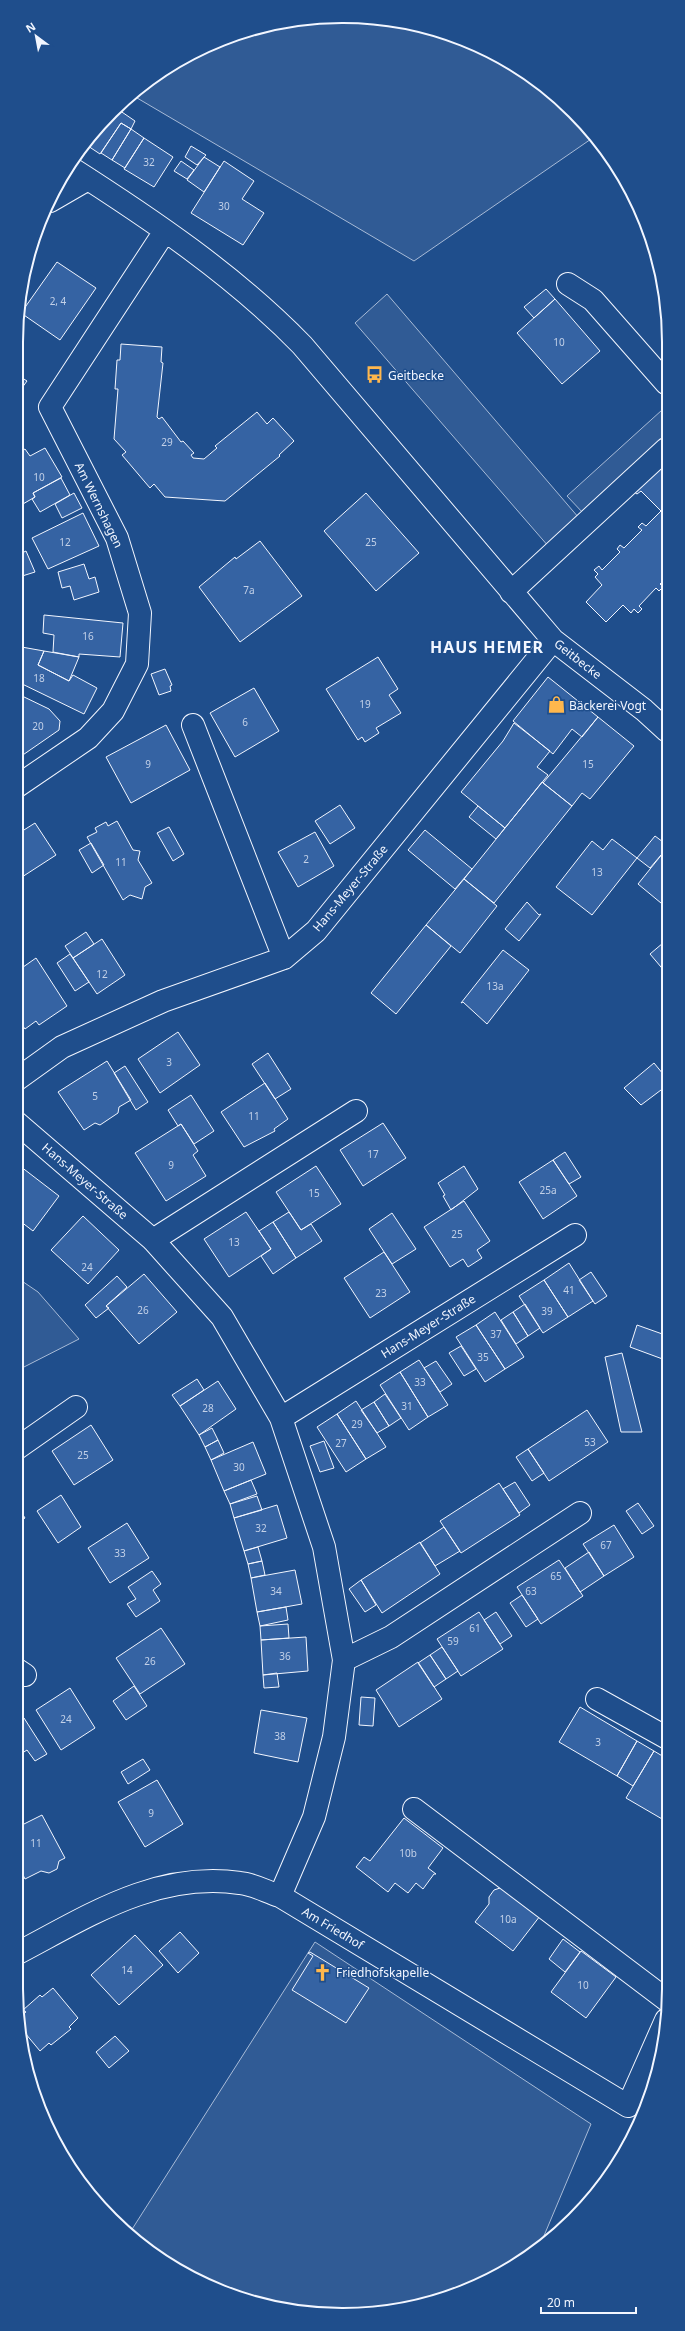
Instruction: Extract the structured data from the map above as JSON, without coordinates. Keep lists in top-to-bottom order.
{
  "streets": {
    "street": [
      "Am Wernshagen",
      "Geitbecke",
      "Hans-Meyer-Straße",
      "Am Friedhof"
    ]
  },
  "crossings": [
    ["Am Wernshagen", "Geitbecke"],
    ["Geitbecke", "Hans-Meyer-Straße"],
    ["Hans-Meyer-Straße", "Am Friedhof"]
  ],
  "districts": ["HAUS HEMER"],
  "places": {
    "bus stop": ["Geitbecke"],
    "shop": ["Bäckerei Vogt"],
    "church": ["Friedhofskapelle"]
  },
  "house_numbers": [
    "32",
    "30",
    "2, 4",
    "10",
    "29",
    "10",
    "12",
    "25",
    "7a",
    "16",
    "18",
    "19",
    "6",
    "20",
    "9",
    "15",
    "2",
    "11",
    "13",
    "12",
    "13a",
    "3",
    "5",
    "11",
    "17",
    "9",
    "25a",
    "15",
    "25",
    "13",
    "24",
    "41",
    "23",
    "26",
    "39",
    "37",
    "35",
    "33",
    "31",
    "28",
    "29",
    "53",
    "27",
    "25",
    "30",
    "32",
    "67",
    "33",
    "65",
    "34",
    "63",
    "61",
    "59",
    "36",
    "26",
    "24",
    "38",
    "3",
    "9",
    "11",
    "10b",
    "10a",
    "14",
    "10"
  ],
  "scale_bar": "20 m",
  "north": "top left"
}
